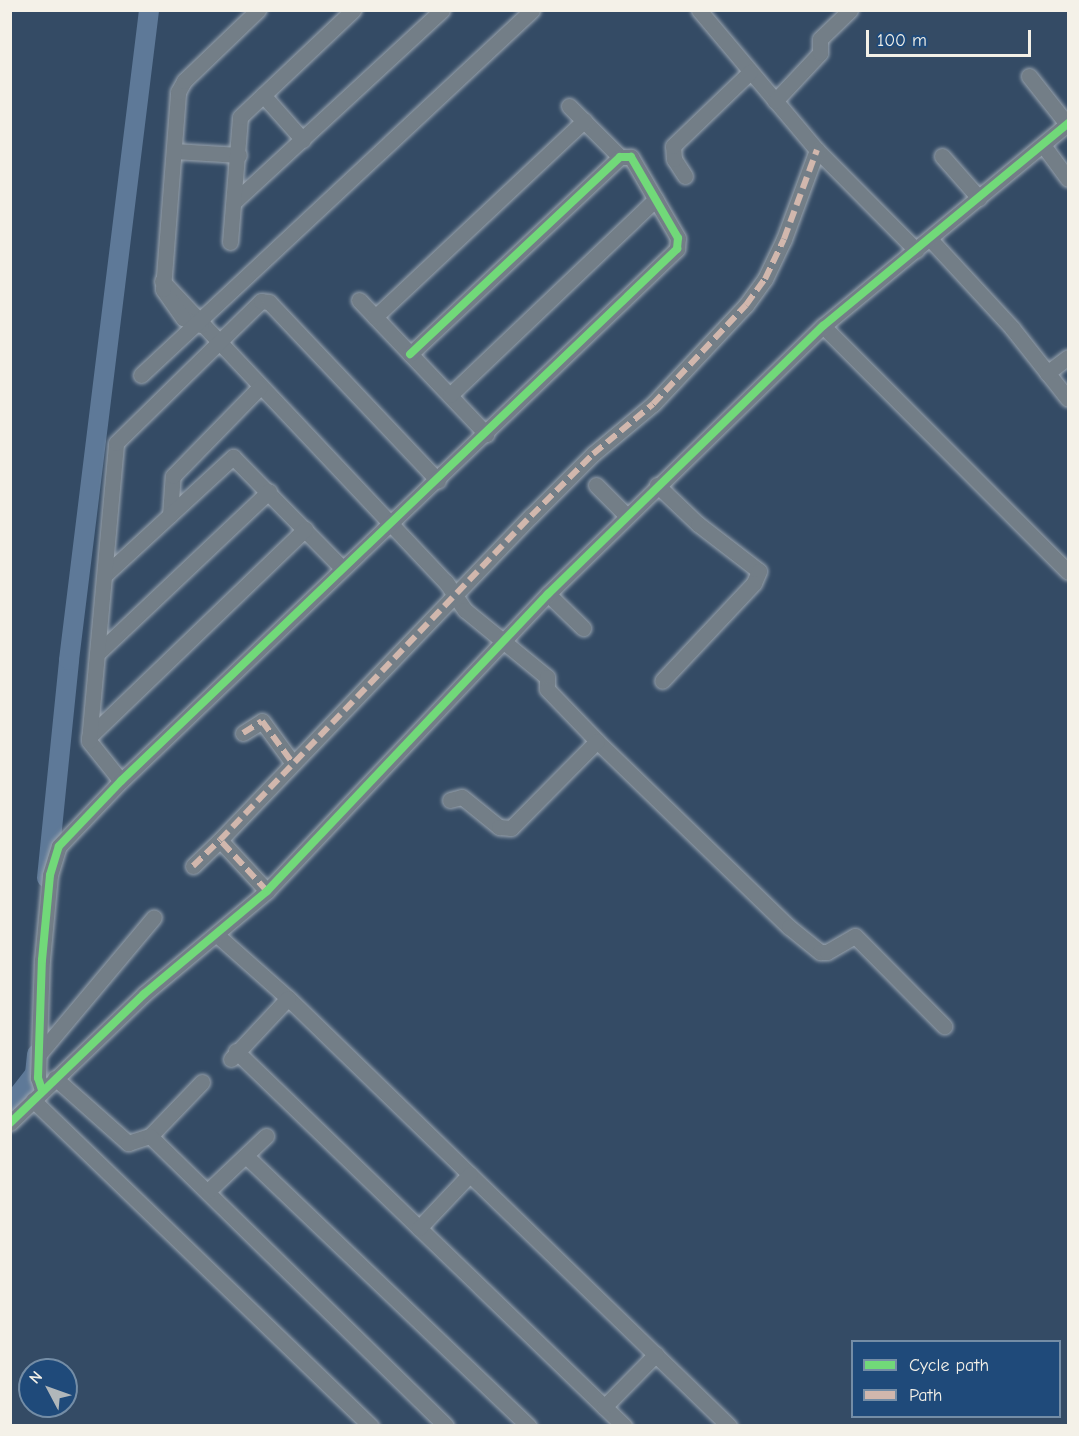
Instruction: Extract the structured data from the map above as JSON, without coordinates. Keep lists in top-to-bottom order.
{
  "legend": ["Cycle path", "Path"],
  "scale_bar": "100 m",
  "north": "top left"
}
